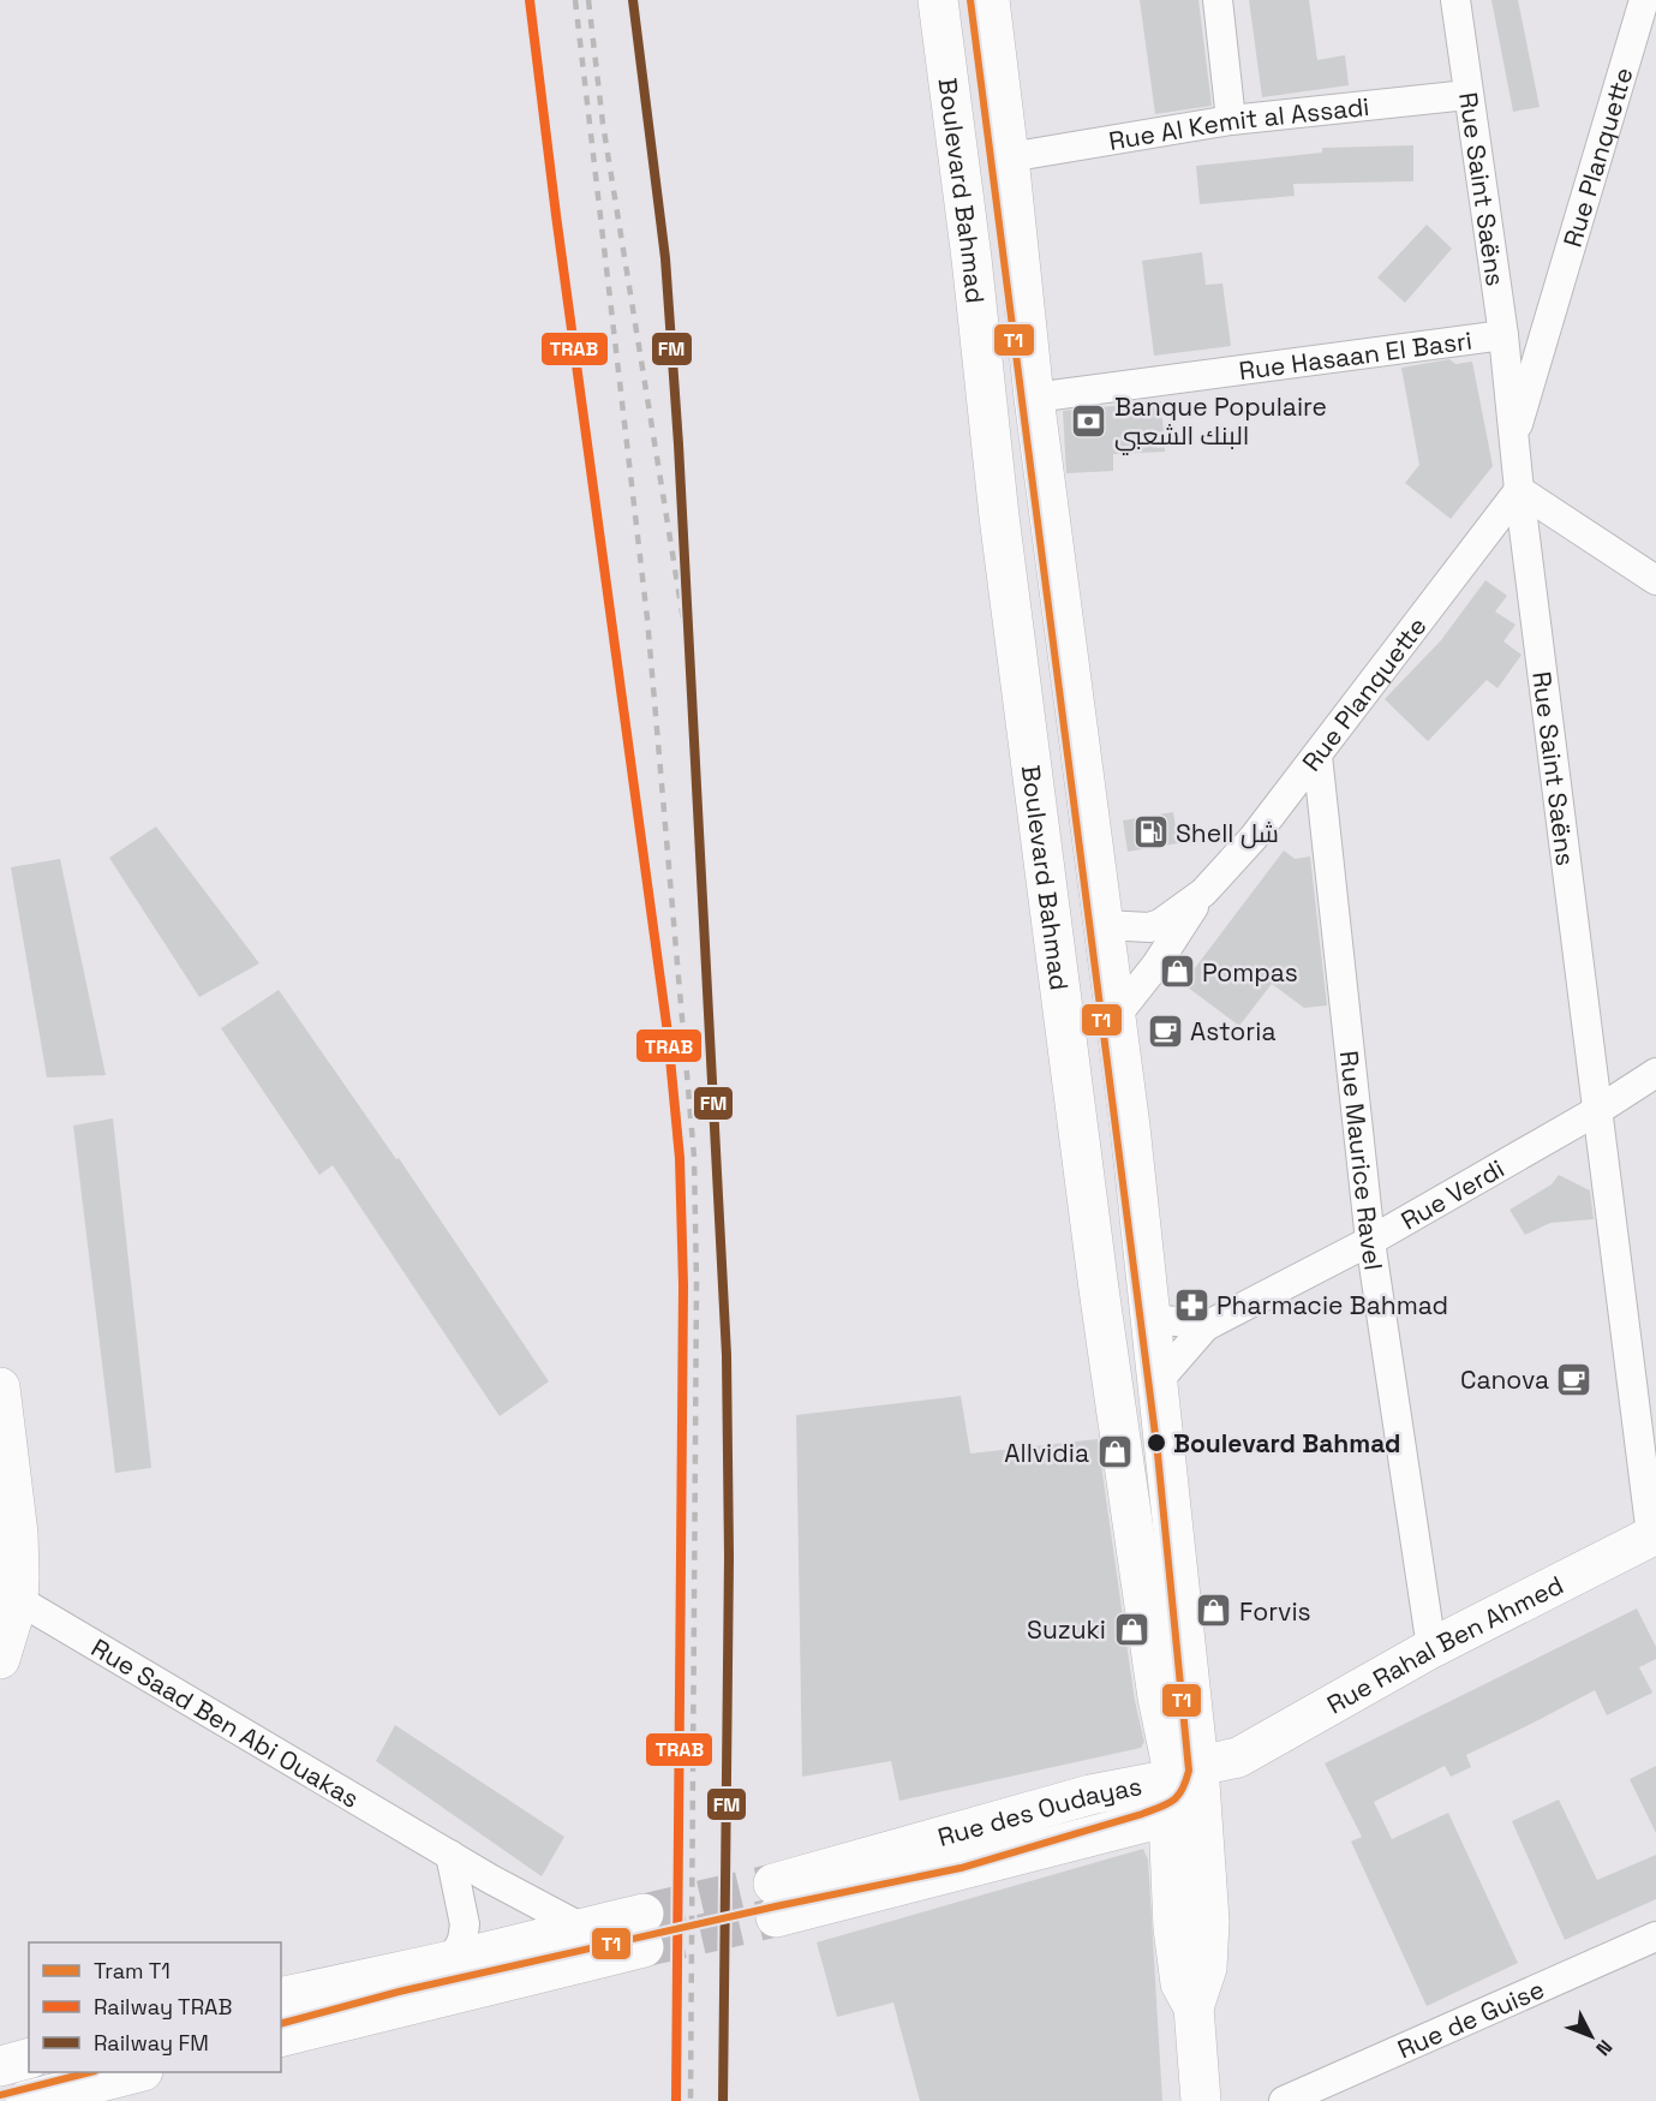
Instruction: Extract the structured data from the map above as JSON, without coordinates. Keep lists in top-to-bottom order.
{
  "streets": {
    "main road": ["Boulevard Bahmad", "Rue Rahal Ben Ahmed", "Rue des Oudayas"],
    "street": [
      "Rue Al Kemit al Assadi",
      "Rue Planquette",
      "Rue Saint Saëns",
      "Rue Hasaan El Basri",
      "Rue Maurice Ravel",
      "Rue Verdi",
      "Rue Saad Ben Abi Ouakas",
      "Rue de Guise"
    ]
  },
  "crossings": [
    ["Rue Al Kemit al Assadi", "Rue Saint Saëns"],
    ["Rue Al Kemit al Assadi", "Boulevard Bahmad"],
    ["Rue Planquette", "Rue Saint Saëns"],
    ["Rue Planquette", "Boulevard Bahmad"],
    ["Rue Planquette", "Rue Maurice Ravel"],
    ["Rue Saint Saëns", "Rue Hasaan El Basri"],
    ["Rue Saint Saëns", "Rue Verdi"],
    ["Rue Saint Saëns", "Rue Rahal Ben Ahmed"],
    ["Boulevard Bahmad", "Rue Hasaan El Basri"],
    ["Boulevard Bahmad", "Rue Verdi"],
    ["Boulevard Bahmad", "Rue des Oudayas"],
    ["Rue Maurice Ravel", "Rue Verdi"],
    ["Rue Maurice Ravel", "Rue Rahal Ben Ahmed"],
    ["Rue Rahal Ben Ahmed", "Rue des Oudayas"]
  ],
  "places": {
    "bank": ["Banque Populaire البنك الشعبي"],
    "fuel station": ["Shell شل"],
    "shop": [
      "Pompas",
      "Allvidia",
      "Forvis",
      "Suzuki"
    ],
    "cafe": ["Astoria", "Canova"],
    "pharmacy": ["Pharmacie Bahmad"],
    "other": ["Boulevard Bahmad"]
  },
  "lines": ["tram line T1", "rail line TRAB", "rail line FM"],
  "legend": ["Tram T1", "Railway TRAB", "Railway FM"],
  "north": "bottom right"
}
